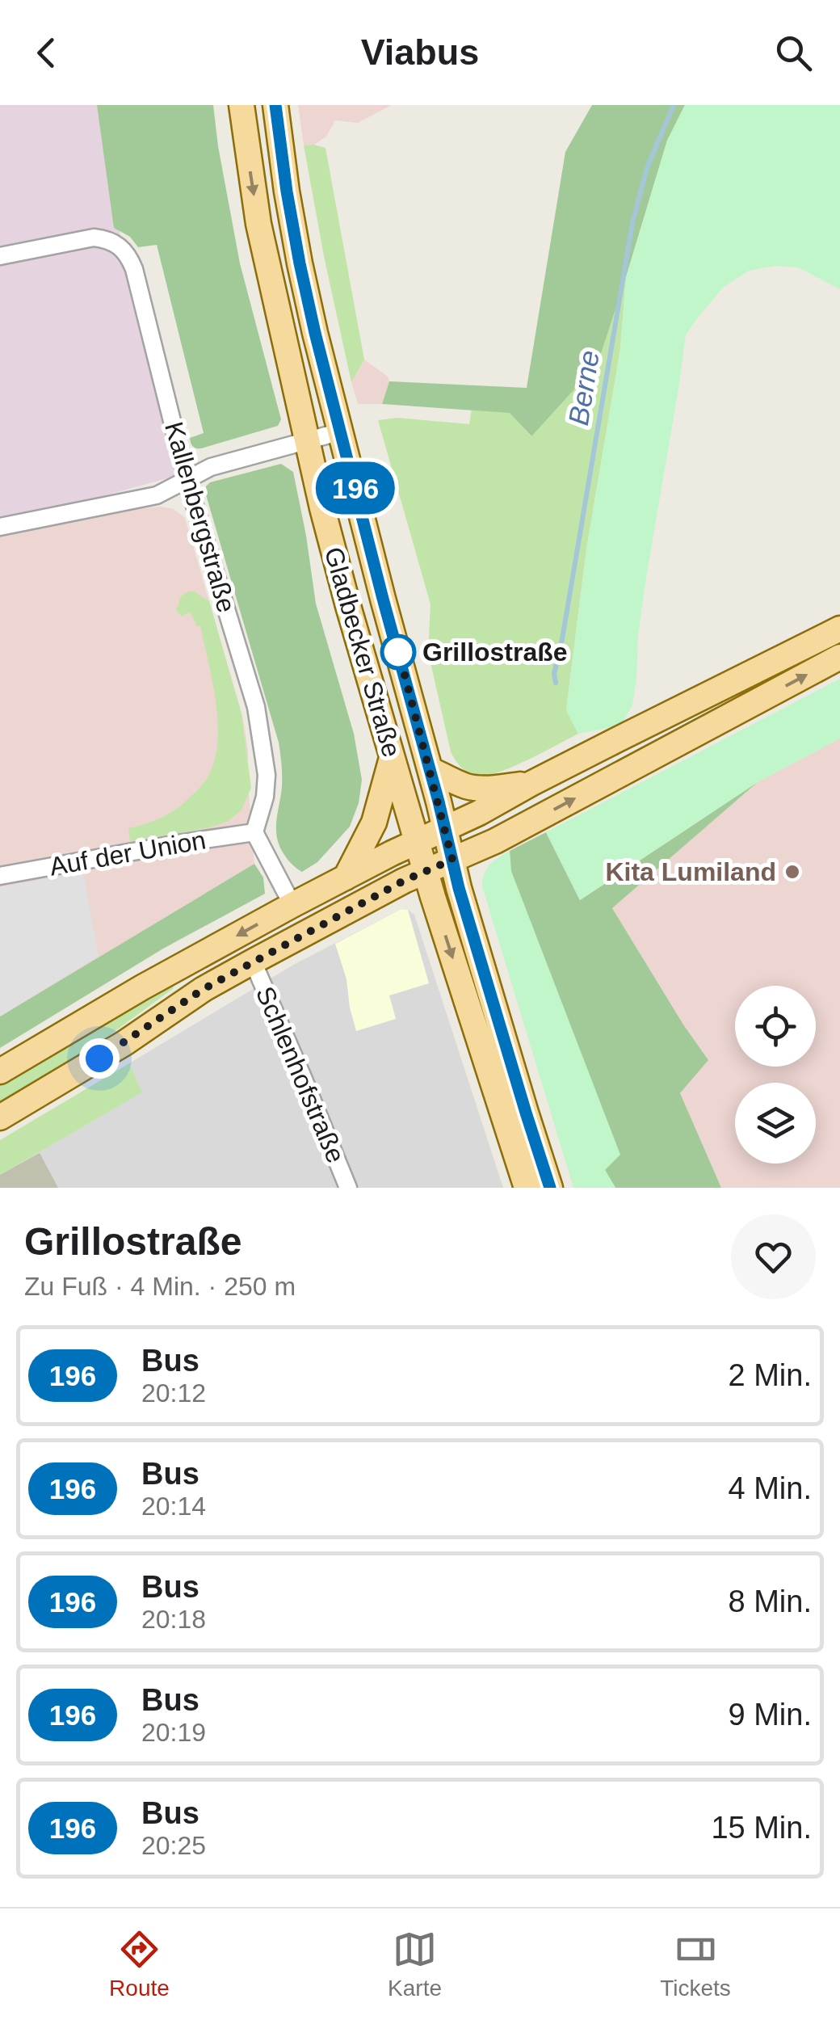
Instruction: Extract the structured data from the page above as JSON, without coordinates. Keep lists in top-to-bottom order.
{
  "streets": {
    "main road": ["Gladbecker Straße"],
    "street": ["Kallenbergstraße", "Auf der Union", "Schlenhofstraße"]
  },
  "crossings": [
    ["Kallenbergstraße", "Auf der Union"]
  ],
  "water": ["Berne"],
  "places": ["Grillostraße", "Kita Lumiland"],
  "lines": ["bus line 196"],
  "page": {
    "header": "Viabus",
    "on_map": "196",
    "heading": ["Grillostraße", "Zu Fuß · 4 Min. · 250 m"],
    "list": [
      {
        "mark": "196",
        "name": "Bus",
        "note": "20:12",
        "value": "2 Min."
      },
      {
        "mark": "196",
        "name": "Bus",
        "note": "20:14",
        "value": "4 Min."
      },
      {
        "mark": "196",
        "name": "Bus",
        "note": "20:18",
        "value": "8 Min."
      },
      {
        "mark": "196",
        "name": "Bus",
        "note": "20:19",
        "value": "9 Min."
      },
      {
        "mark": "196",
        "name": "Bus",
        "note": "20:25",
        "value": "15 Min."
      }
    ],
    "tabs": ["Route", "Karte", "Tickets"]
  }
}
